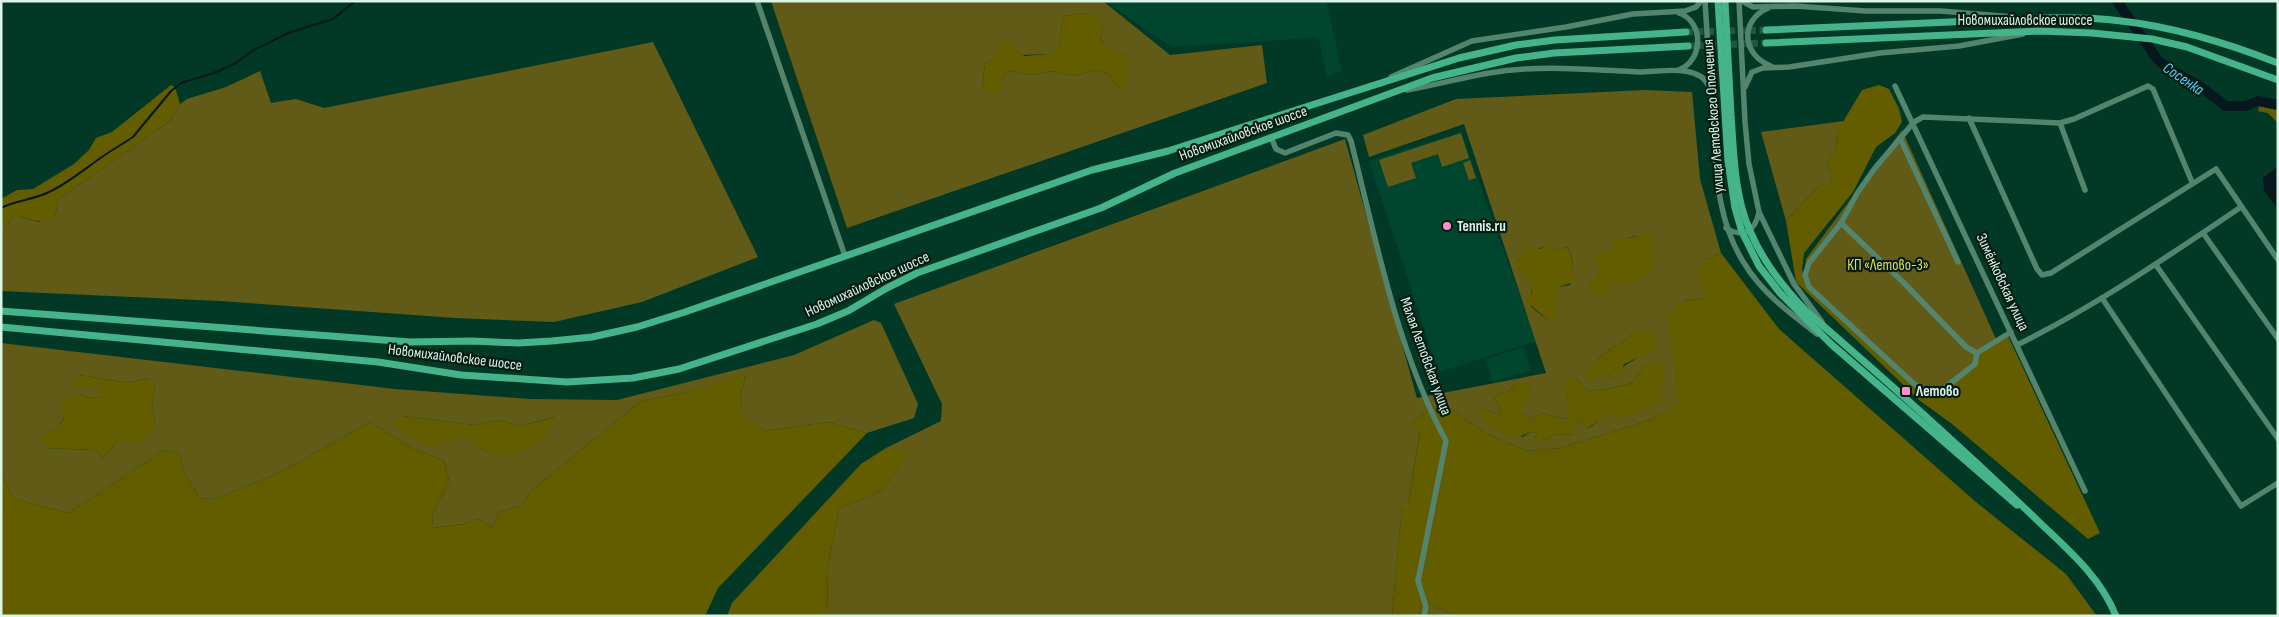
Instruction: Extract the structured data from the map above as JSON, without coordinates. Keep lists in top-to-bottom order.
{
  "streets": {
    "main road": ["Новомихайловское шоссе", "улица Летовского Ополчения"],
    "street": ["Зимёнковская улица", "Малая Летовская улица"]
  },
  "crossings": [
    ["Новомихайловское шоссе", "Малая Летовская улица"]
  ],
  "water": ["Сосенка"],
  "parks": ["КП «Летово-3»"],
  "places": {
    "other": ["Tennis.ru"],
    "transit": ["Летово"]
  }
}
